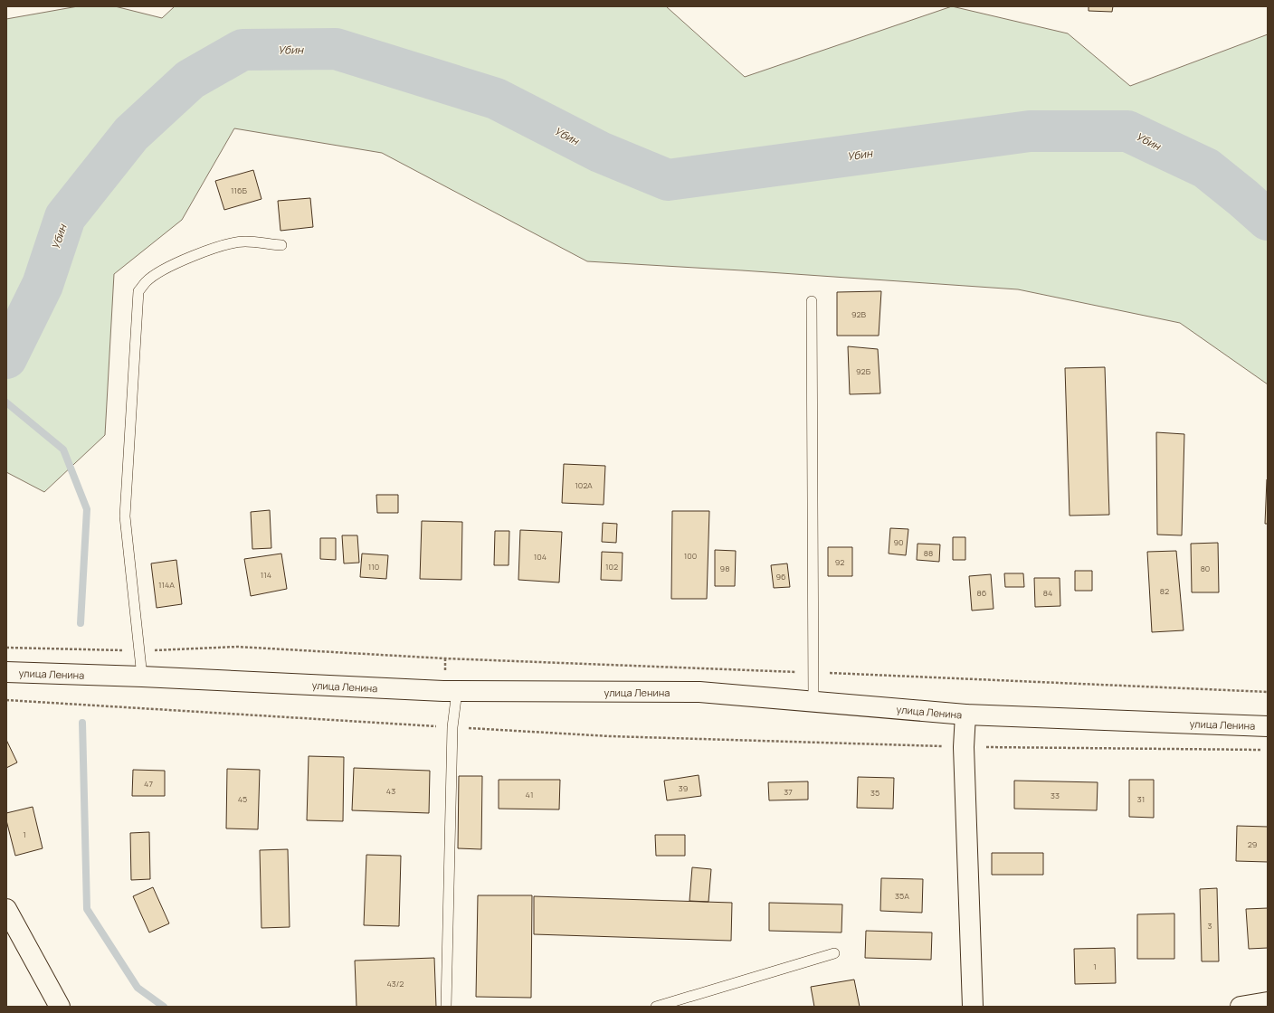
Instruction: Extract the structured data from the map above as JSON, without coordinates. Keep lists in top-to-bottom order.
{
  "streets": {
    "street": ["улица Ленина"]
  },
  "water": ["Убин"],
  "house_numbers": [
    "116Б",
    "92В",
    "92Б",
    "102А",
    "90",
    "88",
    "100",
    "104",
    "92",
    "110",
    "102",
    "98",
    "80",
    "114",
    "96",
    "114А",
    "82",
    "86",
    "84",
    "47",
    "39",
    "43",
    "37",
    "35",
    "41",
    "33",
    "45",
    "31",
    "1",
    "29",
    "35А",
    "3",
    "1",
    "43/2"
  ]
}
